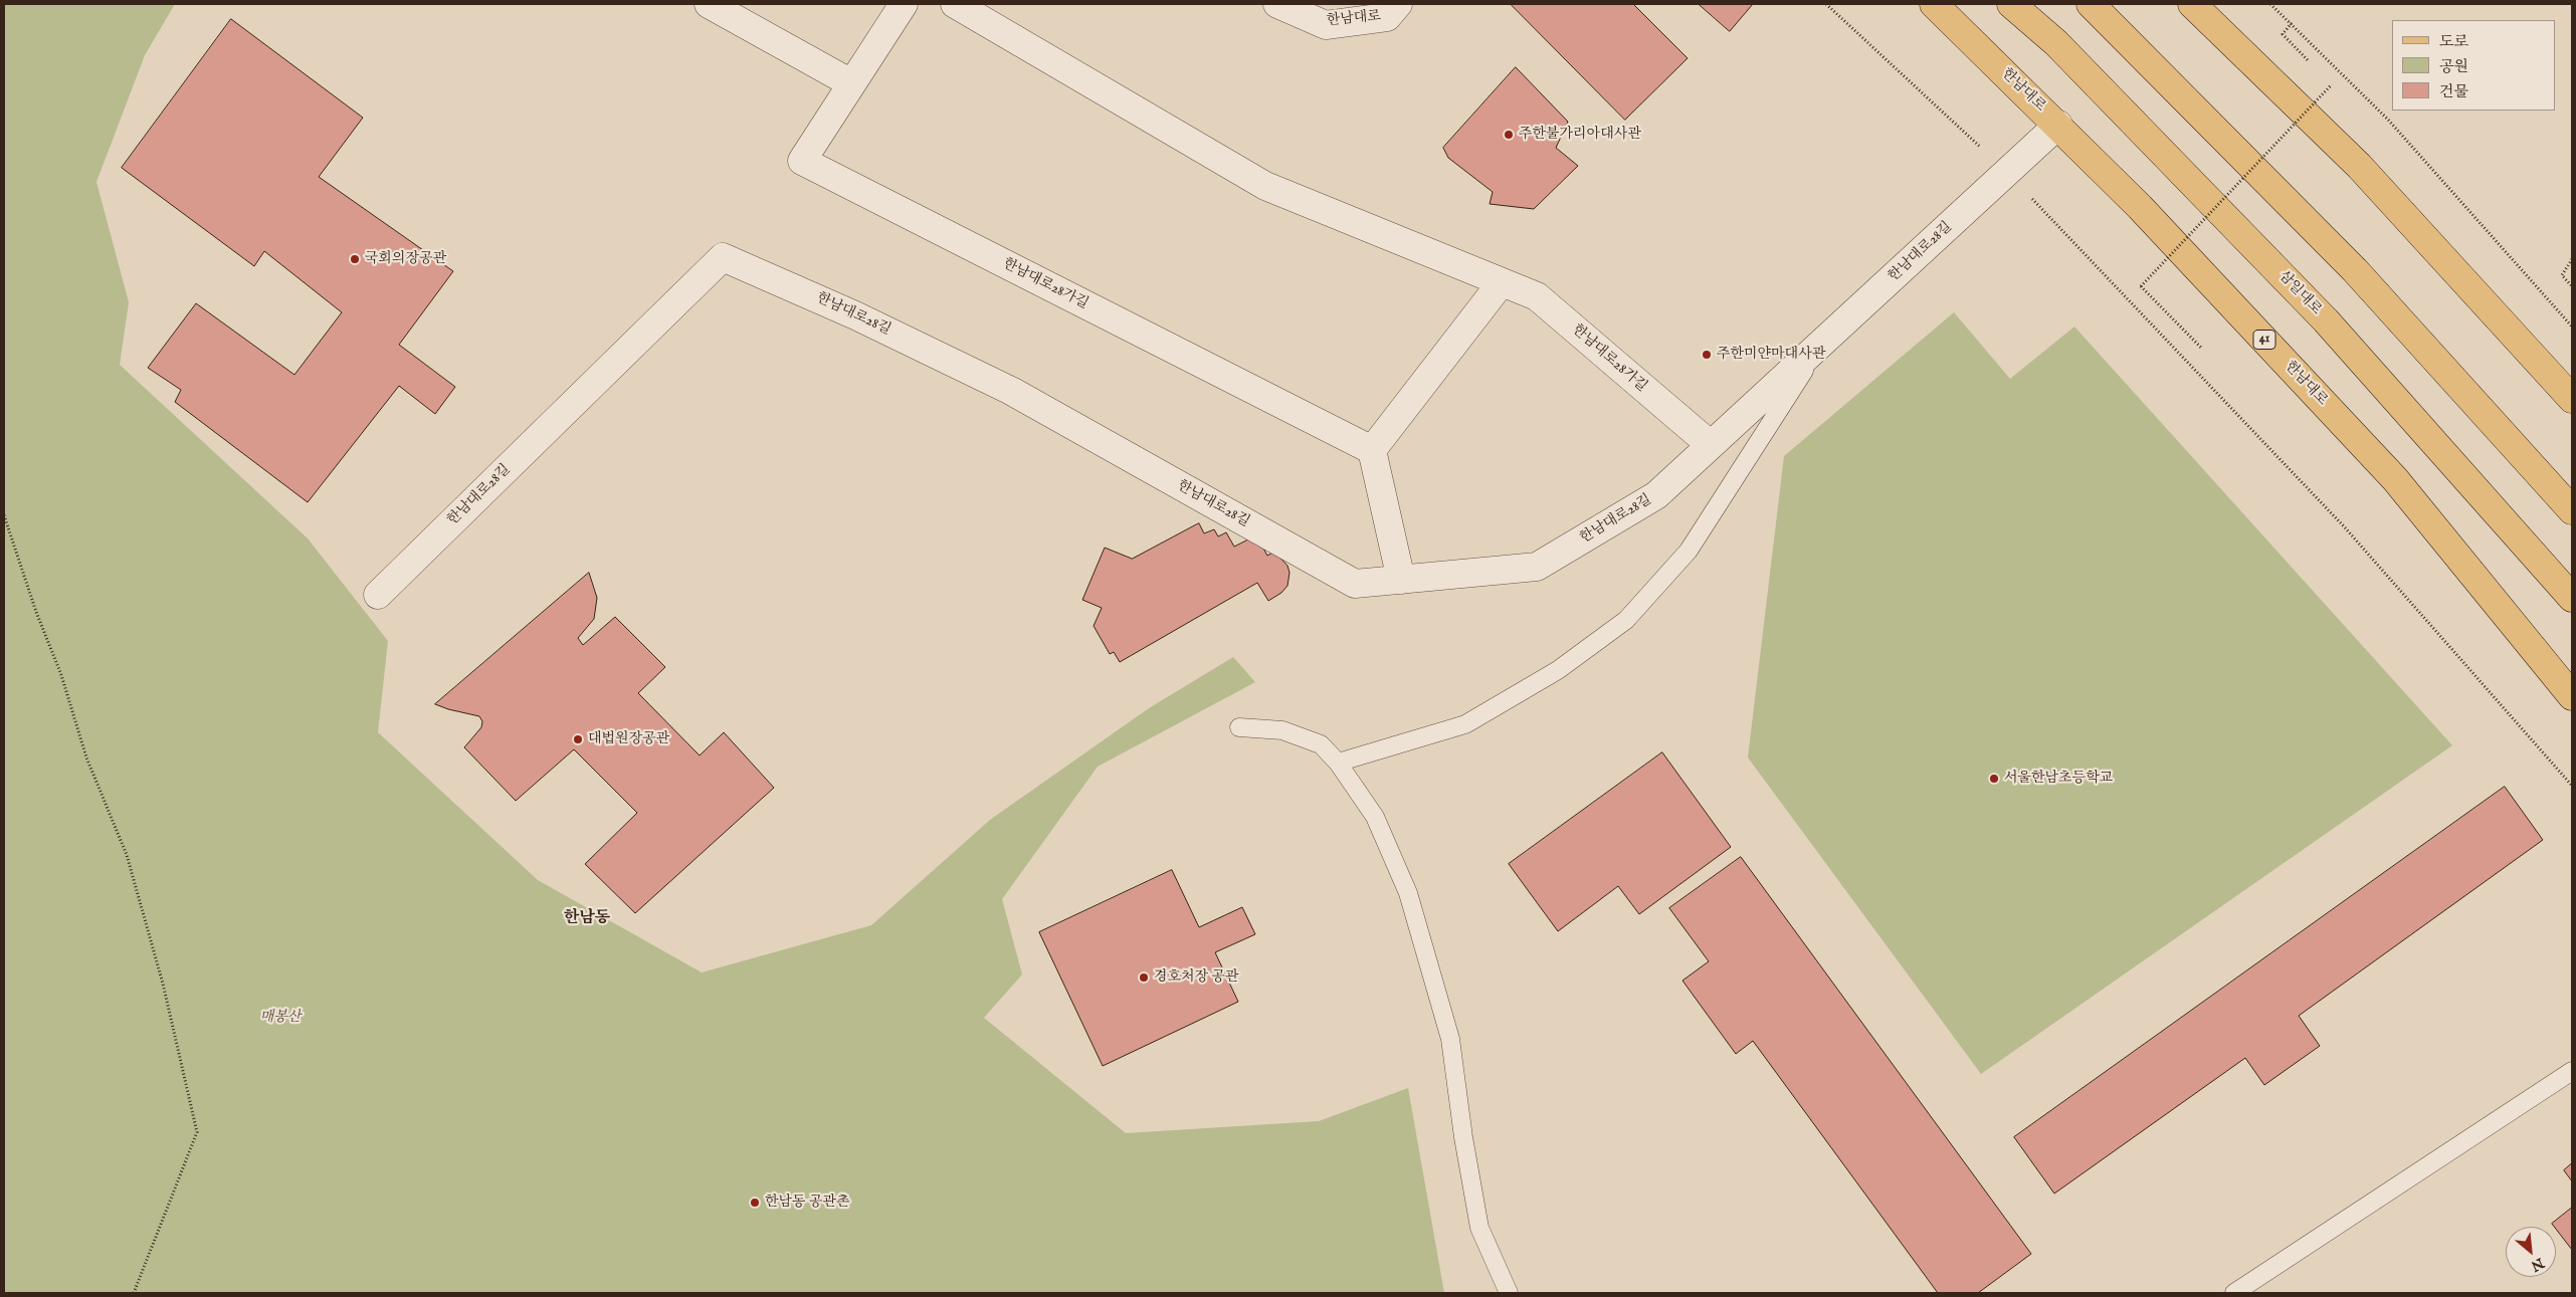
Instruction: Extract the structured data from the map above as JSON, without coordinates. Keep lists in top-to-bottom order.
{
  "streets": {
    "main road": ["한남대로", "삼일대로", "41"],
    "street": ["한남대로28길", "한남대로28가길"]
  },
  "crossings": [
    ["한남대로", "한남대로28길"],
    ["한남대로28길", "한남대로28가길"]
  ],
  "districts": ["한남동"],
  "parks": ["매봉산"],
  "places": [
    "주한불가리아대사관",
    "국회의장공관",
    "주한미얀마대사관",
    "대법원장공관",
    "서울한남초등학교",
    "경호처장 공관",
    "한남동 공관촌"
  ],
  "legend": ["도로", "공원", "건물"],
  "north": "bottom right"
}
